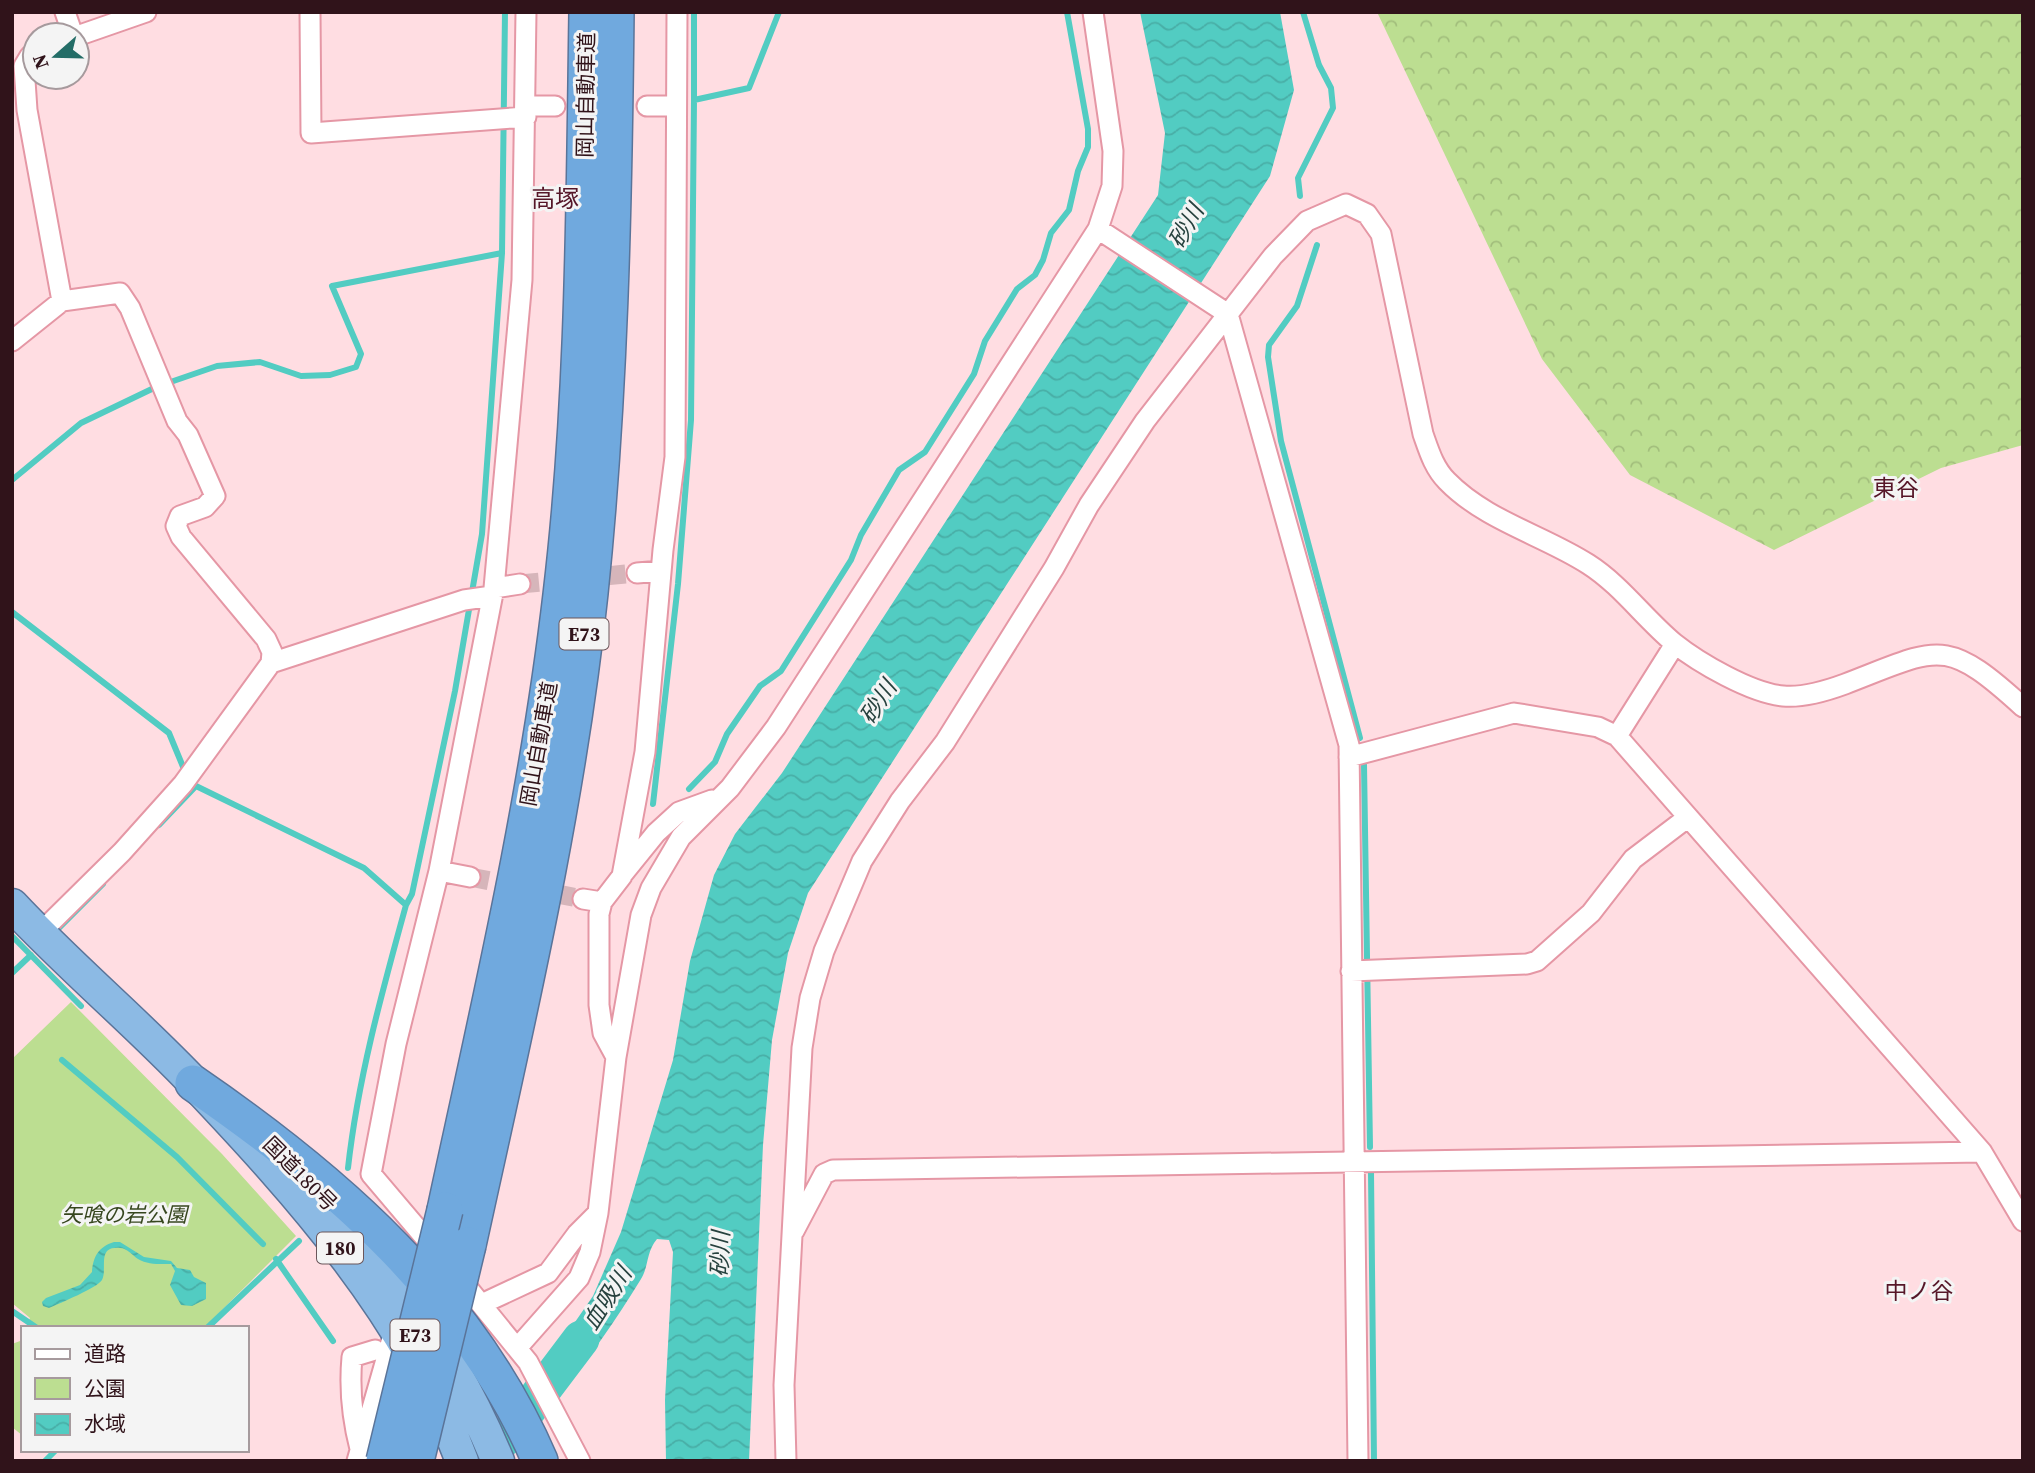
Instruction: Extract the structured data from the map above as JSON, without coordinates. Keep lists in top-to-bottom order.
{
  "streets": {
    "highway": [
      "岡山自動車道",
      "E73",
      "国道180号",
      "180"
    ]
  },
  "districts": ["高塚", "東谷", "中ノ谷"],
  "water": ["砂川", "血吸川"],
  "parks": ["矢喰の岩公園"],
  "legend": ["道路", "公園", "水域"],
  "north": "left"
}
